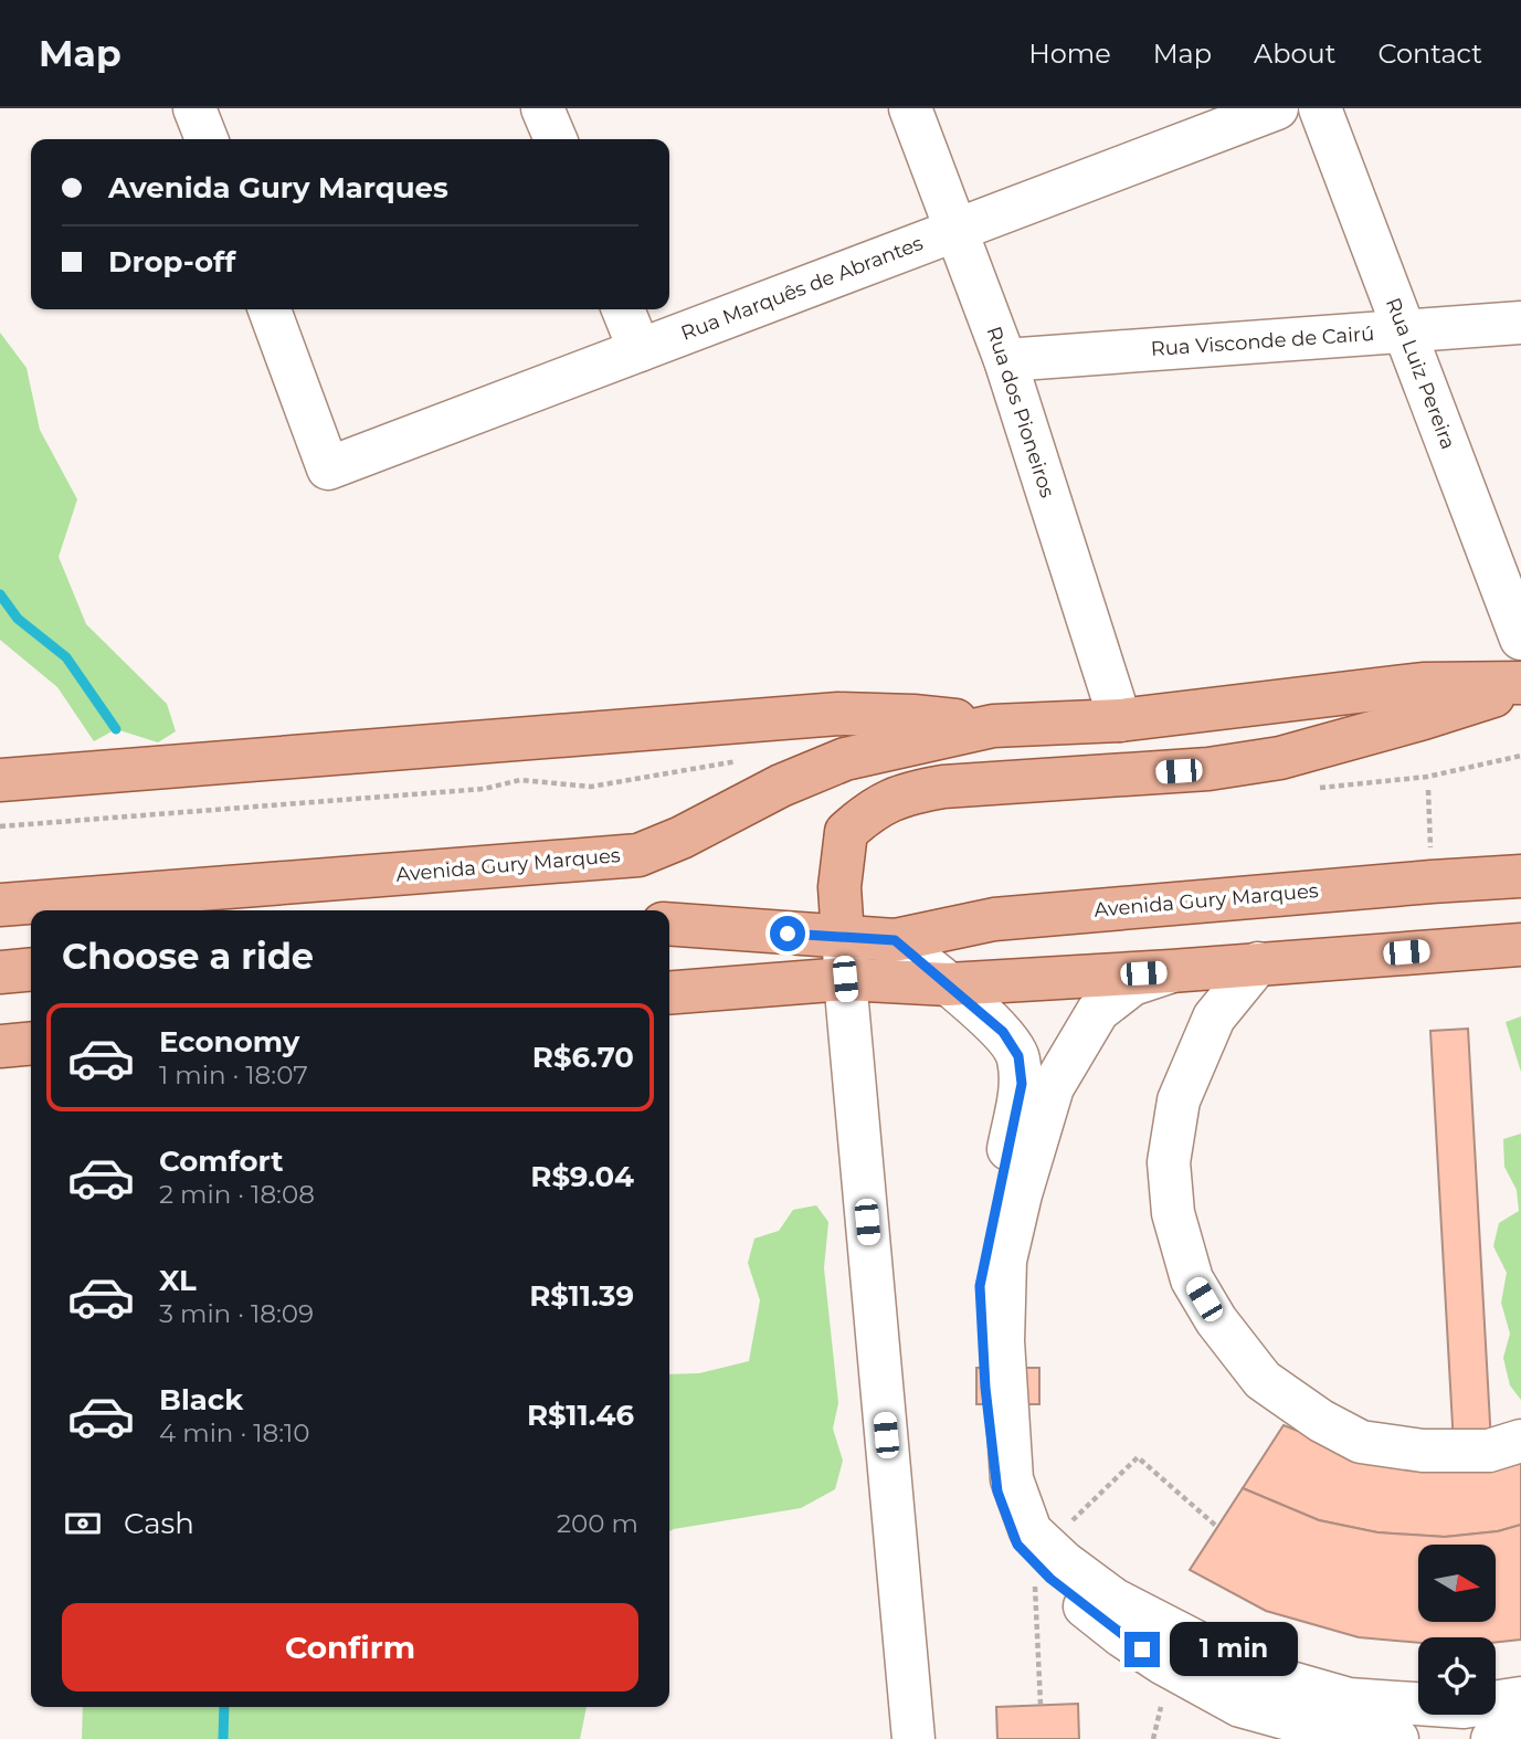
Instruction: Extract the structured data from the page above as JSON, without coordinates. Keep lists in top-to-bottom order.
{
  "streets": {
    "main road": ["Avenida Gury Marques"],
    "street": [
      "Rua Marquês de Abrantes",
      "Rua Visconde de Cairú",
      "Rua Luiz Pereira",
      "Rua dos Pioneiros"
    ]
  },
  "crossings": [
    ["Rua Marquês de Abrantes", "Rua dos Pioneiros"],
    ["Rua Visconde de Cairú", "Rua Luiz Pereira"],
    ["Rua Visconde de Cairú", "Rua dos Pioneiros"],
    ["Rua dos Pioneiros", "Avenida Gury Marques"]
  ],
  "north": "right",
  "page": {
    "header": "Map",
    "nav": [
      "Home",
      "Map",
      "About",
      "Contact"
    ],
    "banner": ["Avenida Gury Marques", "Drop-off"],
    "heading": "Choose a ride",
    "list": [
      {
        "name": "Economy",
        "note": "1 min · 18:07",
        "value": "R$6.70"
      },
      {
        "name": "Comfort",
        "note": "2 min · 18:08",
        "value": "R$9.04"
      },
      {
        "name": "XL",
        "note": "3 min · 18:09",
        "value": "R$11.39"
      },
      {
        "name": "Black",
        "note": "4 min · 18:10",
        "value": "R$11.46"
      }
    ],
    "pay": ["Cash", "200 m"],
    "buttons": "Confirm",
    "bubble": "1 min"
  }
}
